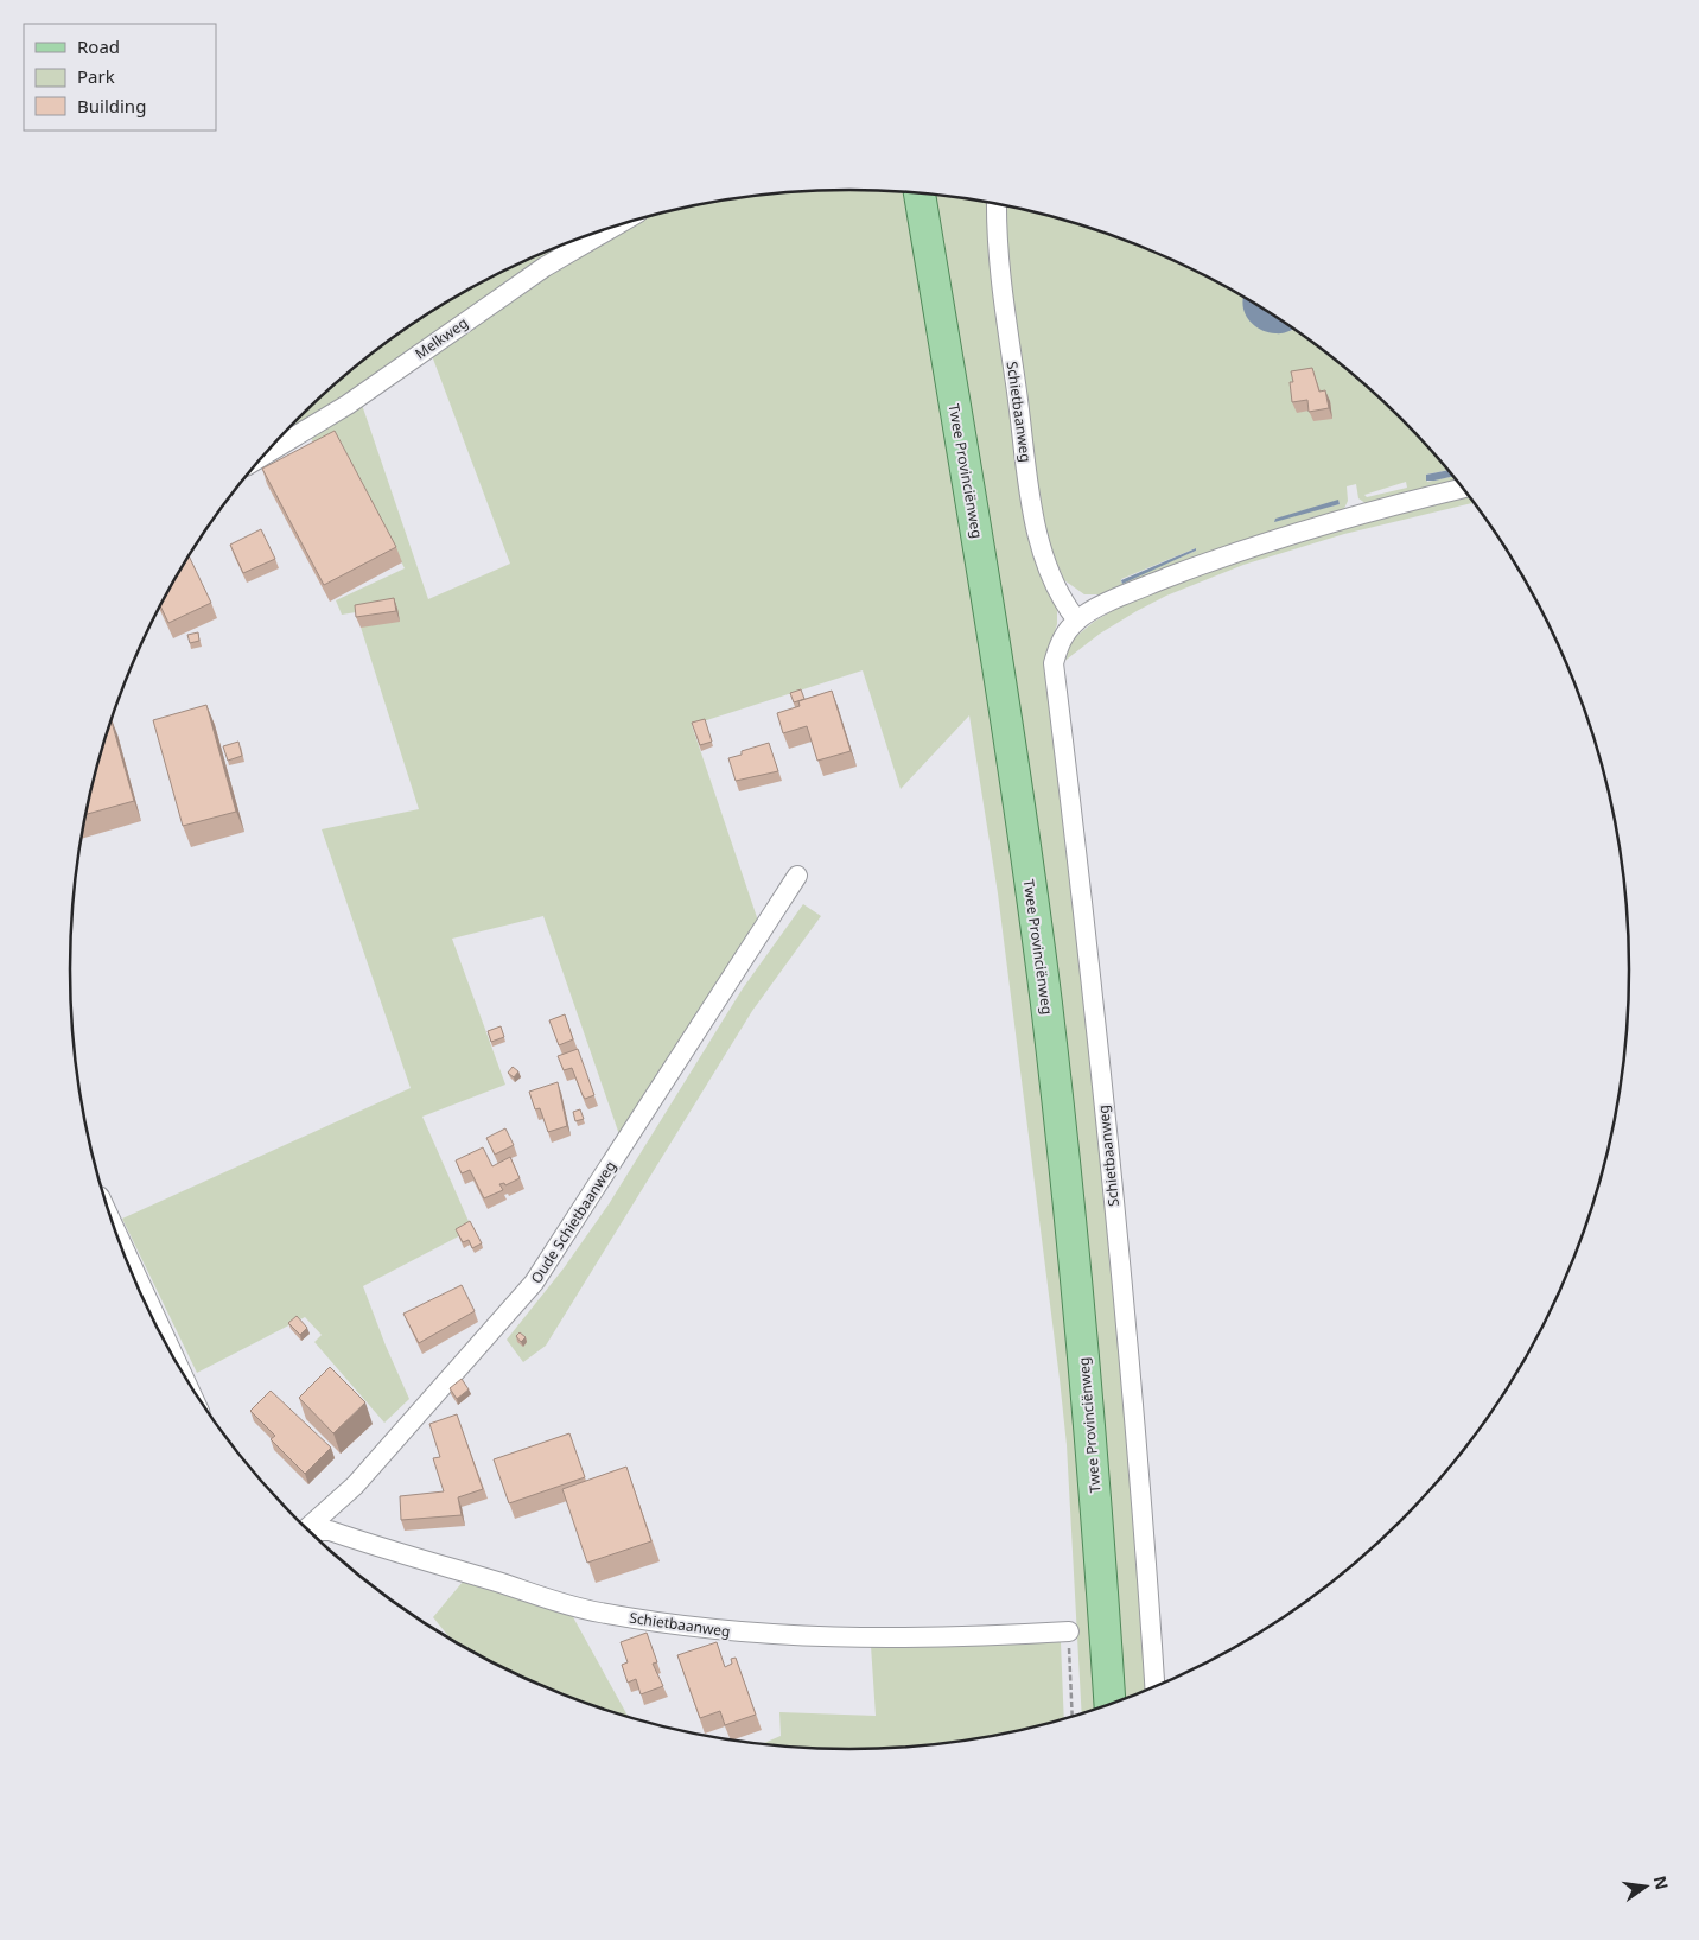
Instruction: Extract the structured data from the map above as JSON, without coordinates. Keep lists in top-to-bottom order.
{
  "streets": {
    "main road": ["Twee Provinciënweg"],
    "street": ["Melkweg", "Schietbaanweg", "Oude Schietbaanweg"]
  },
  "legend": ["Road", "Park", "Building"],
  "north": "right"
}
